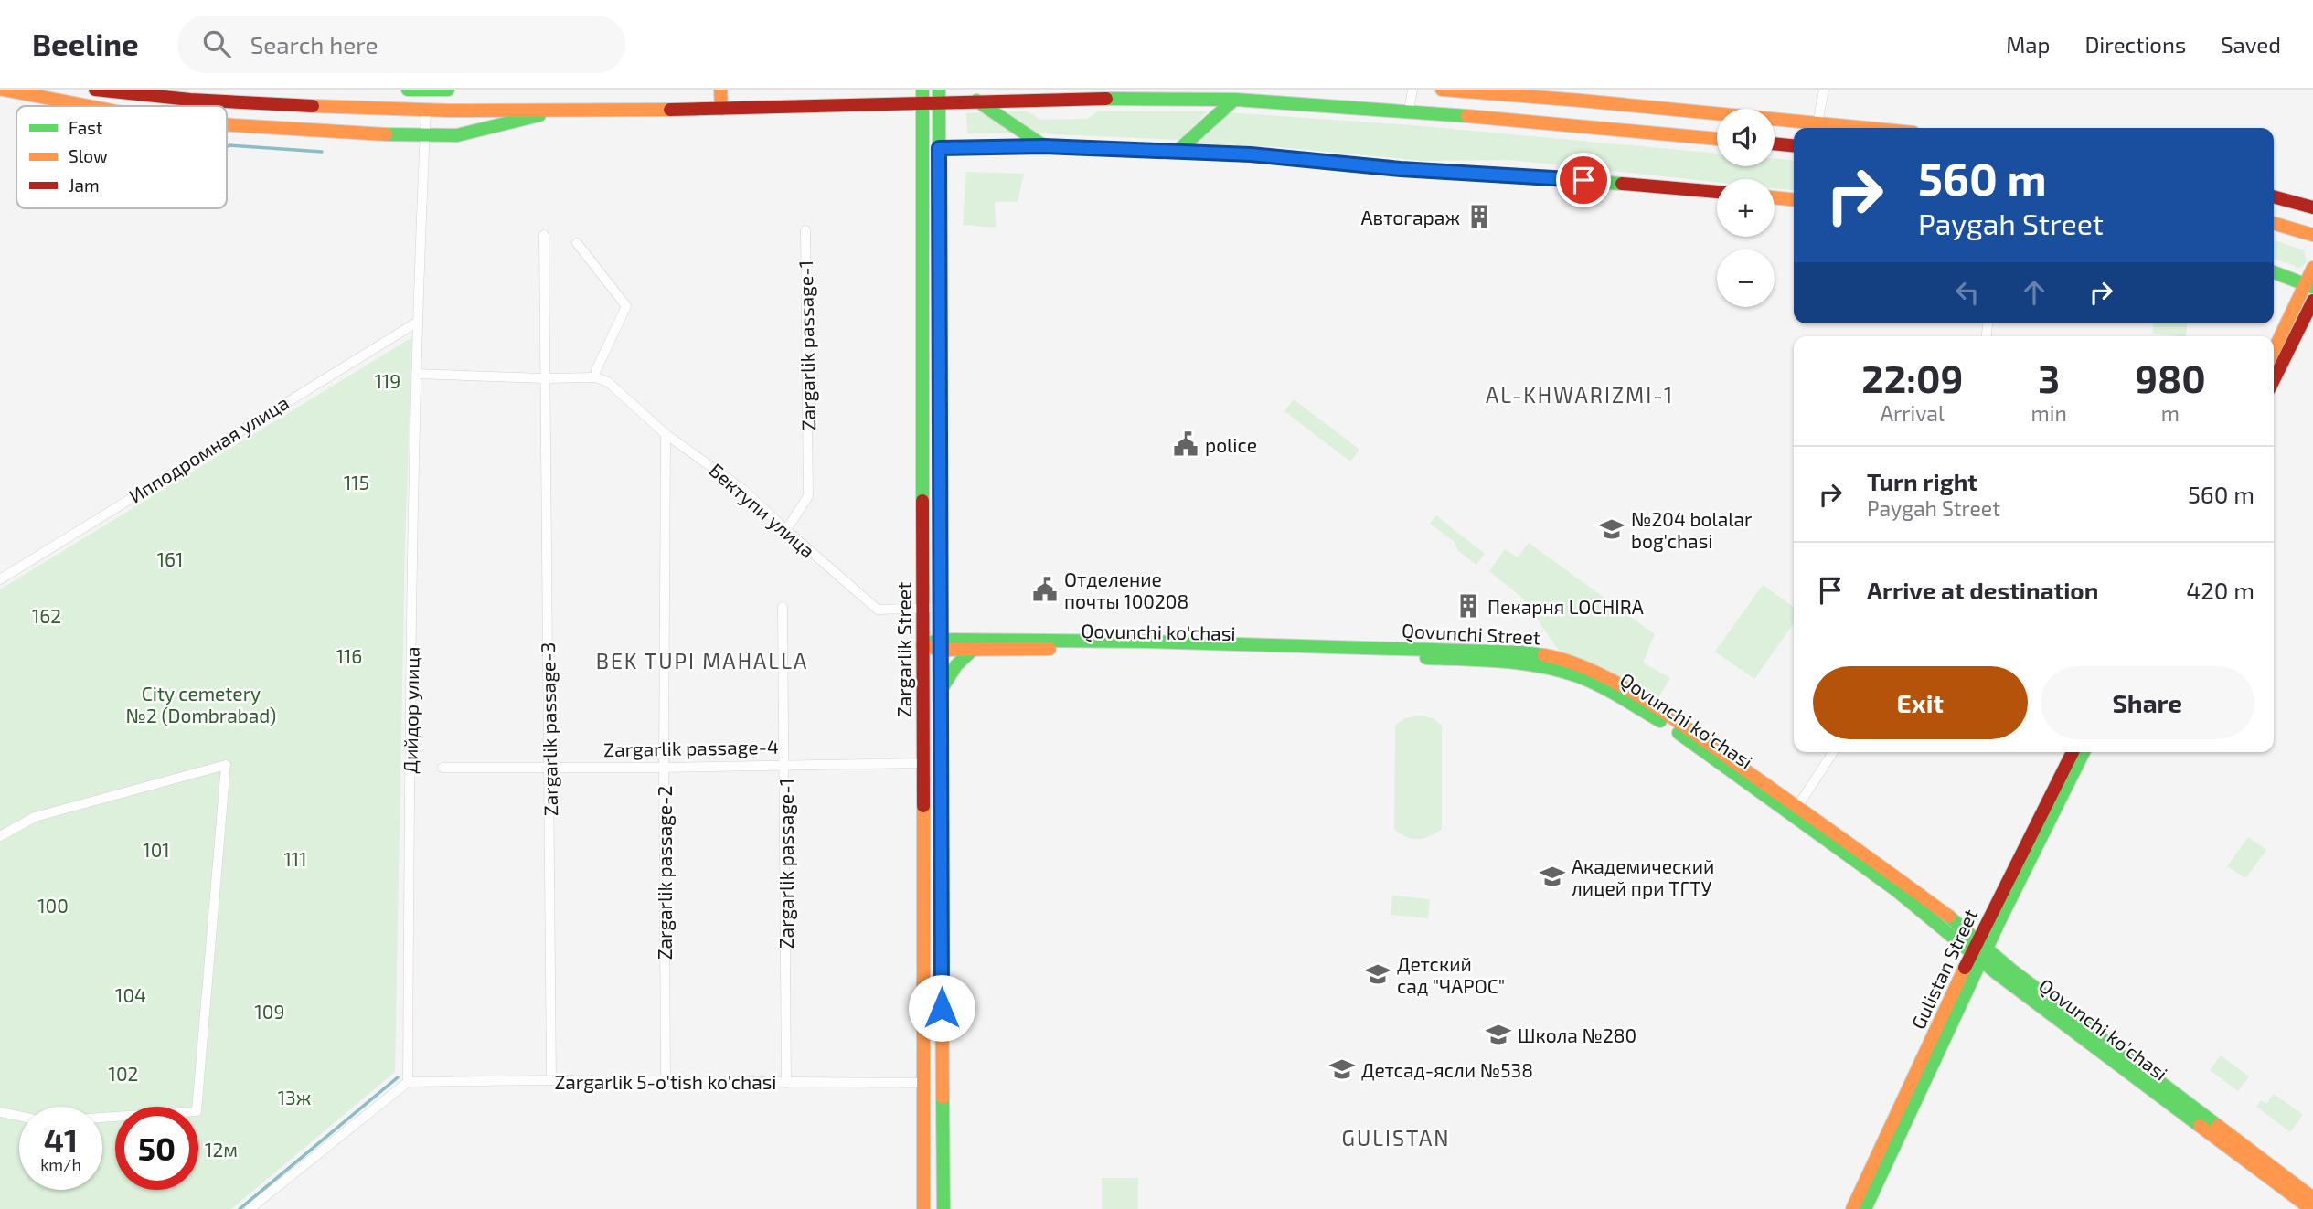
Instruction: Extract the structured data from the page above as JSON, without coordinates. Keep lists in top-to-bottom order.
{
  "streets": {
    "main road": [
      "Qovunchi ko'chasi",
      "Qovunchi Street",
      "Zargarlik Street",
      "Zargarlik passage-4",
      "Gulistan Street"
    ],
    "street": [
      "Zargarlik passage-1",
      "Ипподромная улица",
      "Бектупи улица",
      "Дийдор улица",
      "Zargarlik passage-3",
      "Zargarlik passage-2",
      "Zargarlik 5-o'tish ko'chasi"
    ]
  },
  "crossings": [
    ["Zargarlik passage-1", "Бектупи улица"],
    ["Zargarlik passage-1", "Zargarlik passage-4"],
    ["Zargarlik passage-1", "Zargarlik 5-o'tish ko'chasi"],
    ["Ипподромная улица", "Дийдор улица"],
    ["Бектупи улица", "Zargarlik Street"],
    ["Бектупи улица", "Zargarlik passage-2"],
    ["Qovunchi ko'chasi", "Qovunchi Street"],
    ["Qovunchi ko'chasi", "Zargarlik Street"],
    ["Qovunchi ko'chasi", "Gulistan Street"],
    ["Qovunchi Street", "Zargarlik Street"],
    ["Zargarlik Street", "Zargarlik passage-4"],
    ["Zargarlik Street", "Zargarlik 5-o'tish ko'chasi"],
    ["Дийдор улица", "Zargarlik 5-o'tish ko'chasi"],
    ["Zargarlik passage-3", "Zargarlik passage-4"],
    ["Zargarlik passage-3", "Zargarlik 5-o'tish ko'chasi"],
    ["Zargarlik passage-4", "Zargarlik passage-2"],
    ["Zargarlik passage-2", "Zargarlik 5-o'tish ko'chasi"]
  ],
  "districts": ["AL-KHWARIZMI-1", "BEK TUPI MAHALLA", "GULISTAN"],
  "parks": [
    "119",
    "115",
    "161",
    "162",
    "116",
    "City cemetery №2 (Dombrabad)",
    "101",
    "111",
    "100",
    "104",
    "109",
    "102",
    "13ж",
    "12м"
  ],
  "places": {
    "building": ["Автогараж", "Пекарня LOCHIRA"],
    "public building": ["police", "Отделение почты 100208"],
    "school or university": [
      "№204 bolalar bog'chasi",
      "Академический лицей при ТГТУ",
      "Детский сад \"ЧАРОС\"",
      "Школа №280",
      "Детсад-ясли №538"
    ]
  },
  "legend": ["Fast", "Slow", "Jam"],
  "page": {
    "header": "Beeline",
    "search": "Search here",
    "nav": ["Map", "Directions", "Saved"],
    "map_buttons": ["+", "−"],
    "turn": ["560 m", "Paygah Street"],
    "eta": [
      "22:09",
      "Arrival",
      "3",
      "min",
      "980",
      "m"
    ],
    "list": [
      {
        "name": "Turn right",
        "note": "Paygah Street",
        "value": "560 m"
      },
      {
        "name": "Arrive at destination",
        "value": "420 m"
      }
    ],
    "buttons": ["Exit", "Share"],
    "speed": "41 km/h",
    "limit": "50"
  }
}
